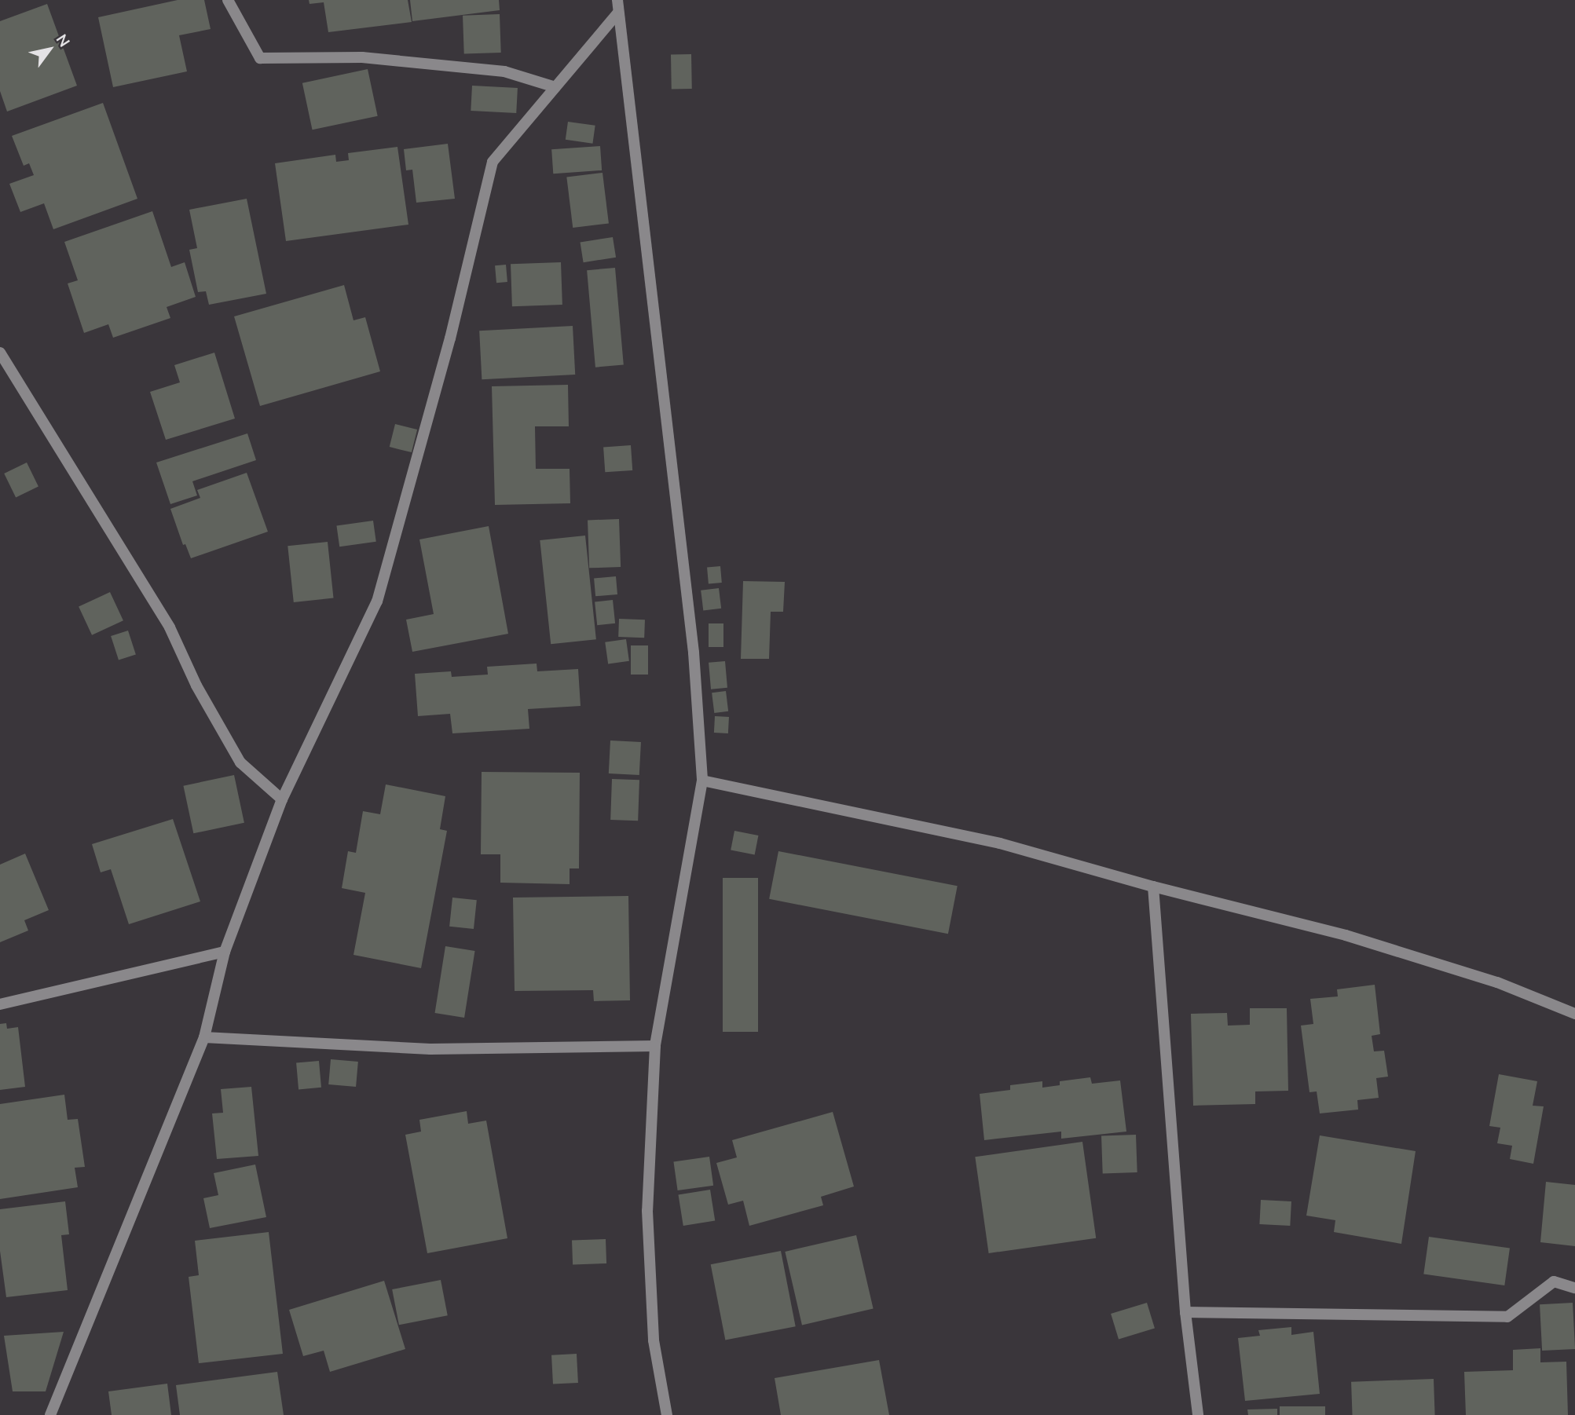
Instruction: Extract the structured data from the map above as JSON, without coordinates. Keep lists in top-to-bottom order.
{
  "north": "top right"
}
